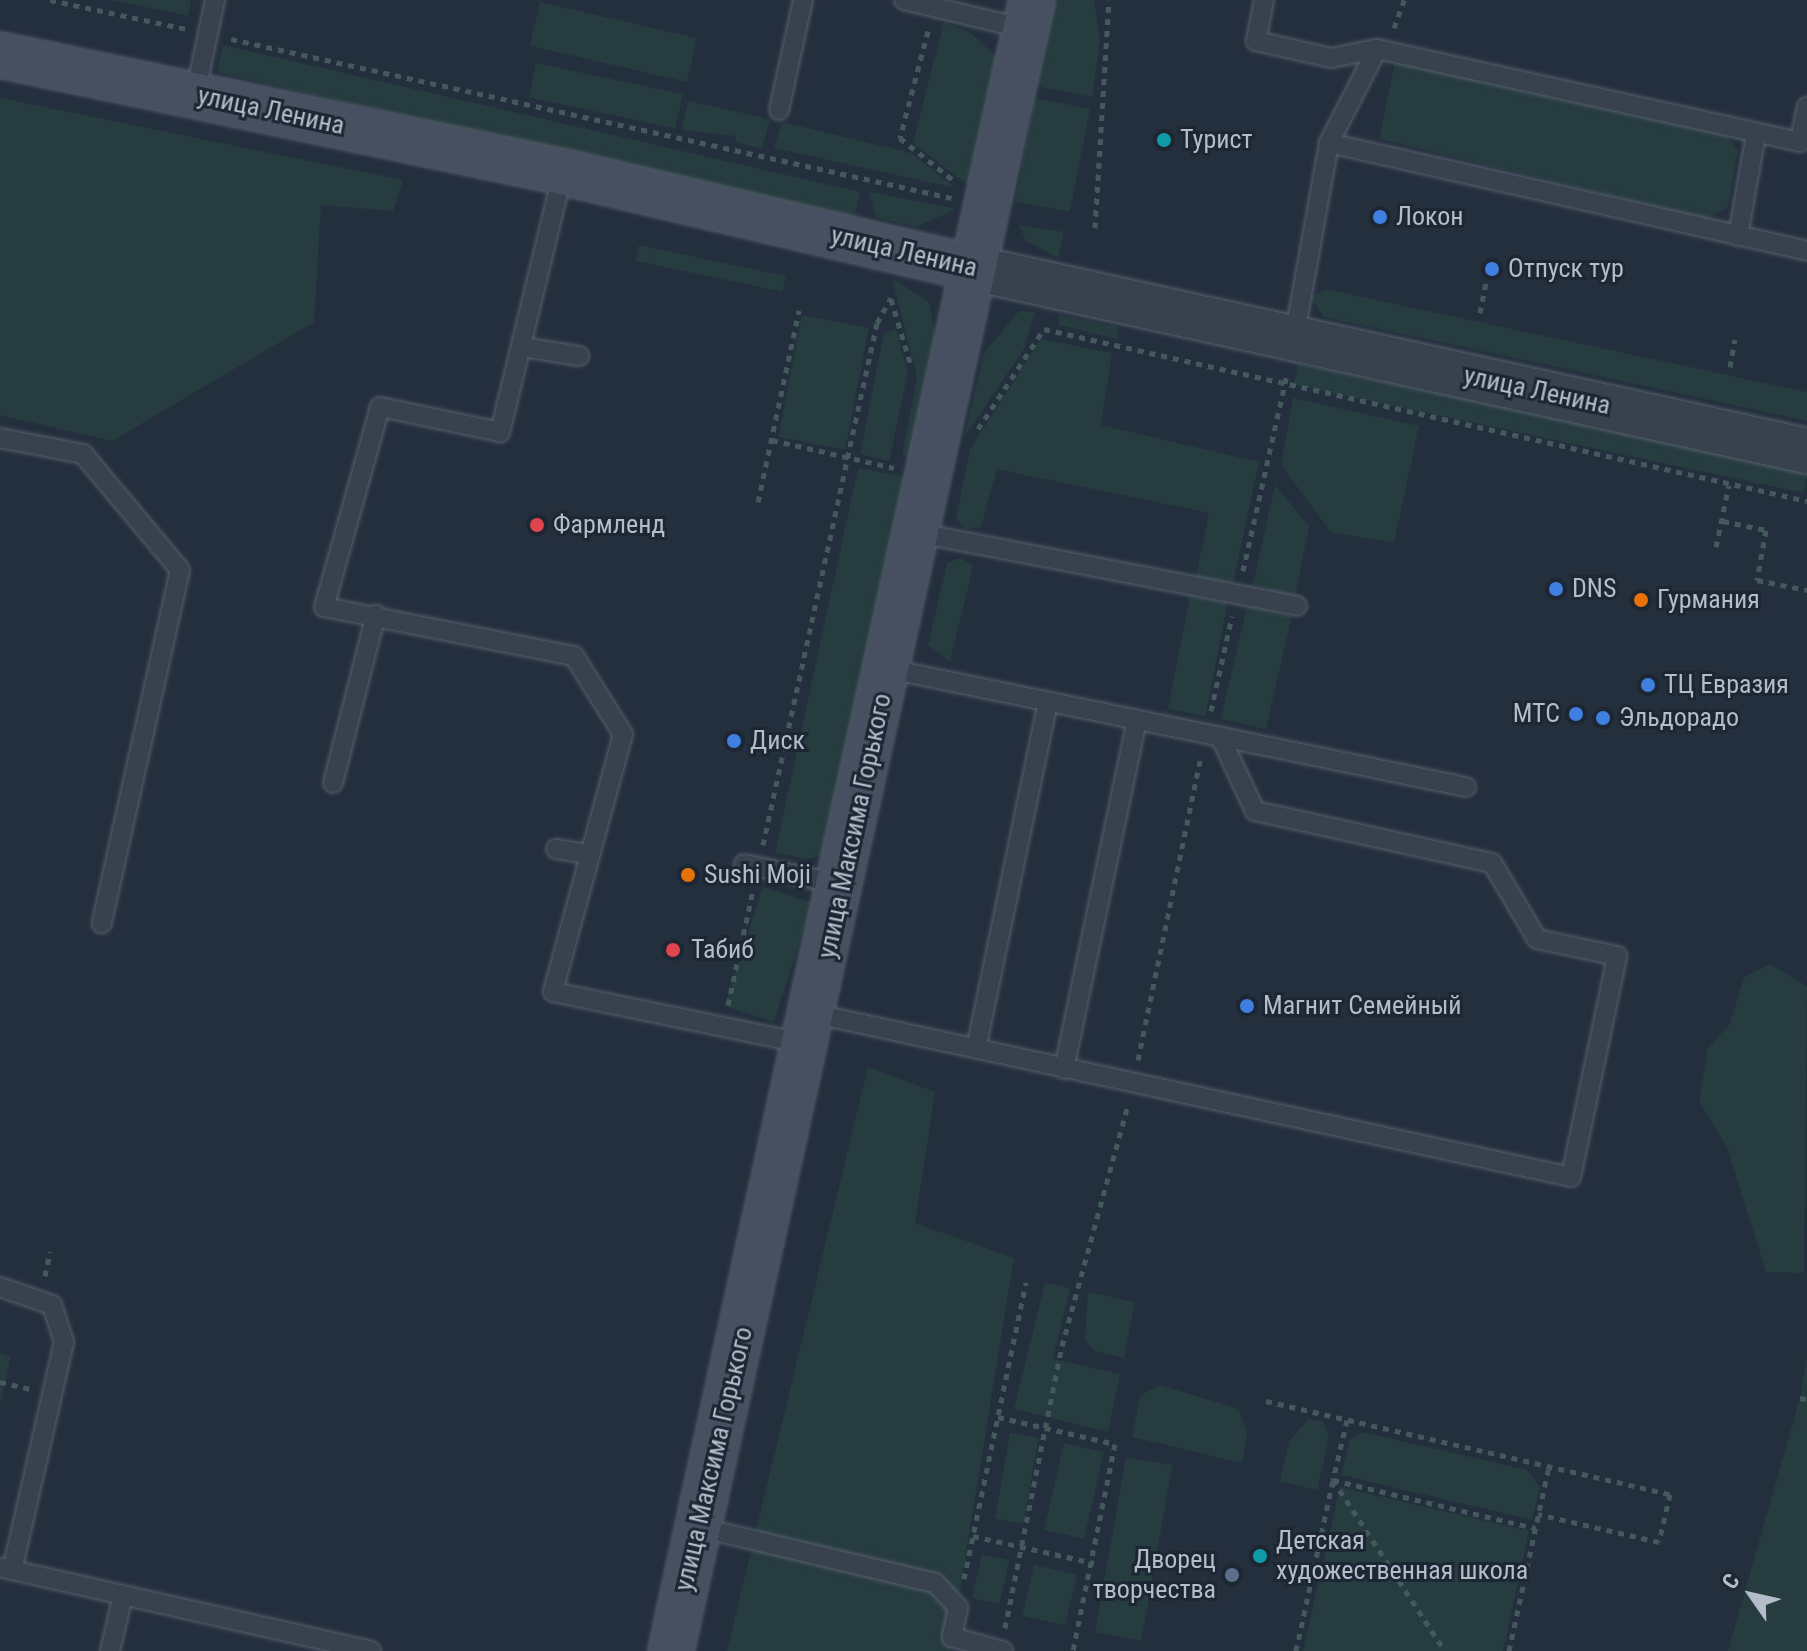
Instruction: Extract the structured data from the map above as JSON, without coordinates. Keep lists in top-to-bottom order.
{
  "streets": {
    "main road": ["улица Ленина", "улица Максима Горького"]
  },
  "crossings": [
    ["улица Ленина", "улица Максима Горького"]
  ],
  "places": [
    "Турист",
    "Локон",
    "Отпуск тур",
    "Фармленд",
    "DNS",
    "Гурмания",
    "ТЦ Евразия",
    "МТС",
    "Эльдорадо",
    "Диск",
    "Sushi Moji",
    "Табиб",
    "Магнит Семейный",
    "Детская художественная школа",
    "Дворец творчества"
  ],
  "north": "top left"
}
